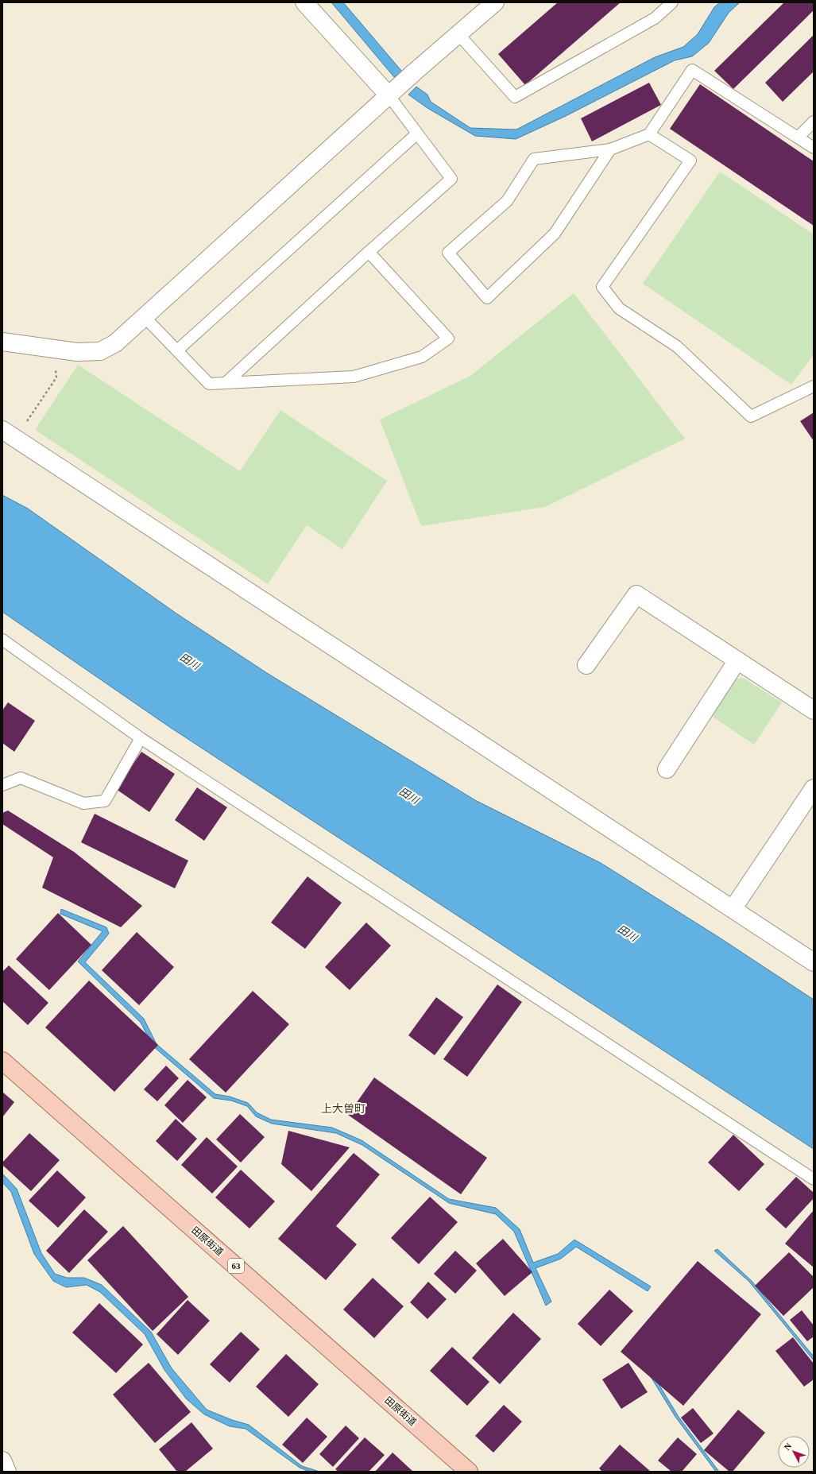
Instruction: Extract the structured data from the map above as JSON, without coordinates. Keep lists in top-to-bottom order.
{
  "streets": {
    "main road": ["田原街道", "63"]
  },
  "districts": ["上大曽町"],
  "water": ["田川"],
  "north": "top left"
}
